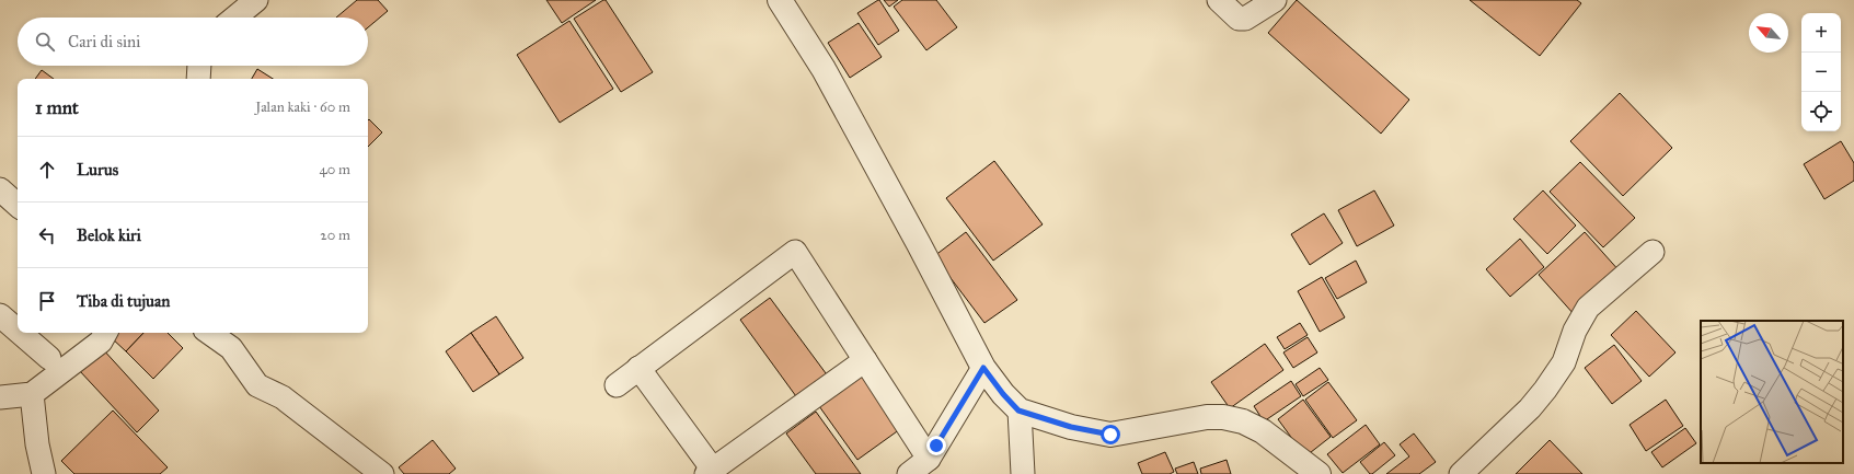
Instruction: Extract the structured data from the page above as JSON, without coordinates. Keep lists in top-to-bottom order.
{
  "north": "top left",
  "page": {
    "map_buttons": ["+", "−"],
    "search": "Cari di sini",
    "heading": ["1 mnt", "Jalan kaki · 60 m"],
    "list": [
      ["Lurus", "40 m"],
      ["Belok kiri", "20 m"],
      "Tiba di tujuan"
    ]
  }
}
